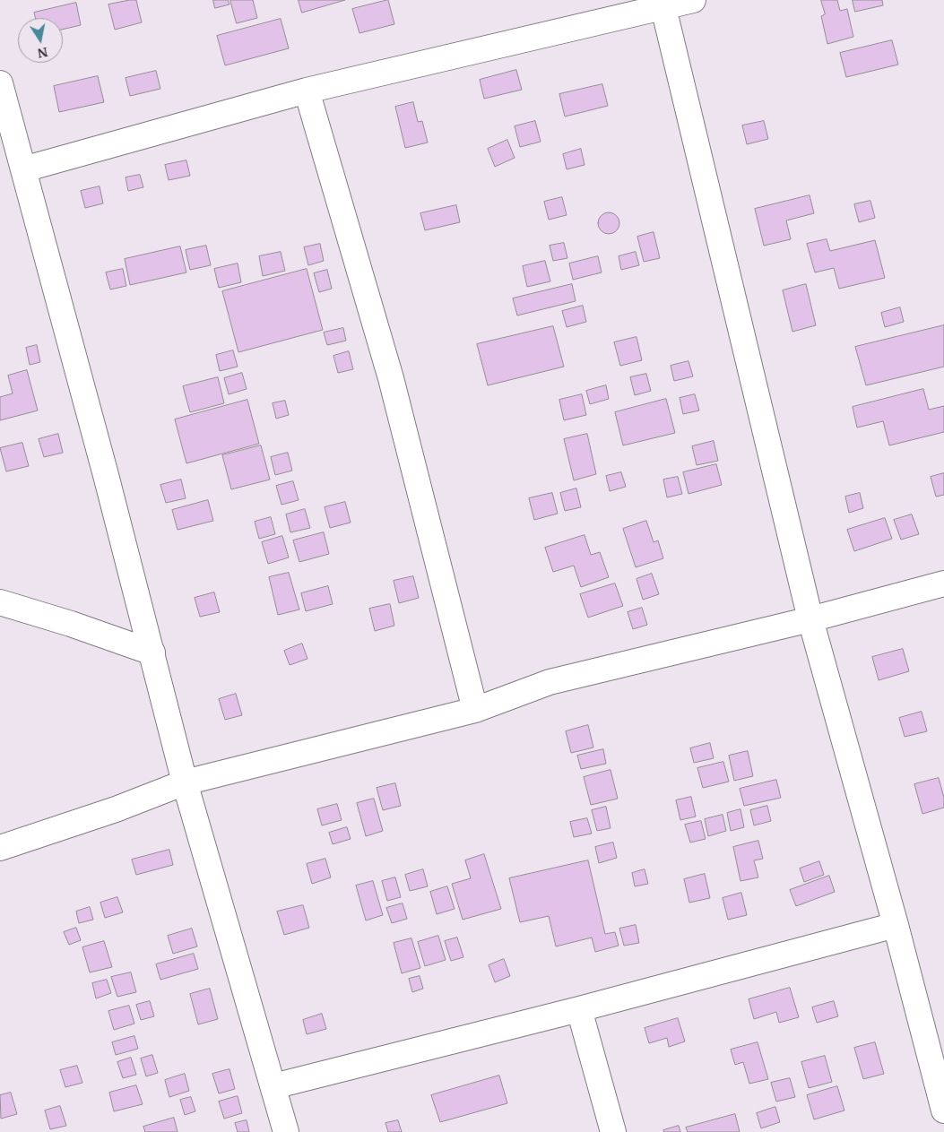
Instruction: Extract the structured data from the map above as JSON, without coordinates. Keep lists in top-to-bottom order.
{
  "north": "bottom"
}
